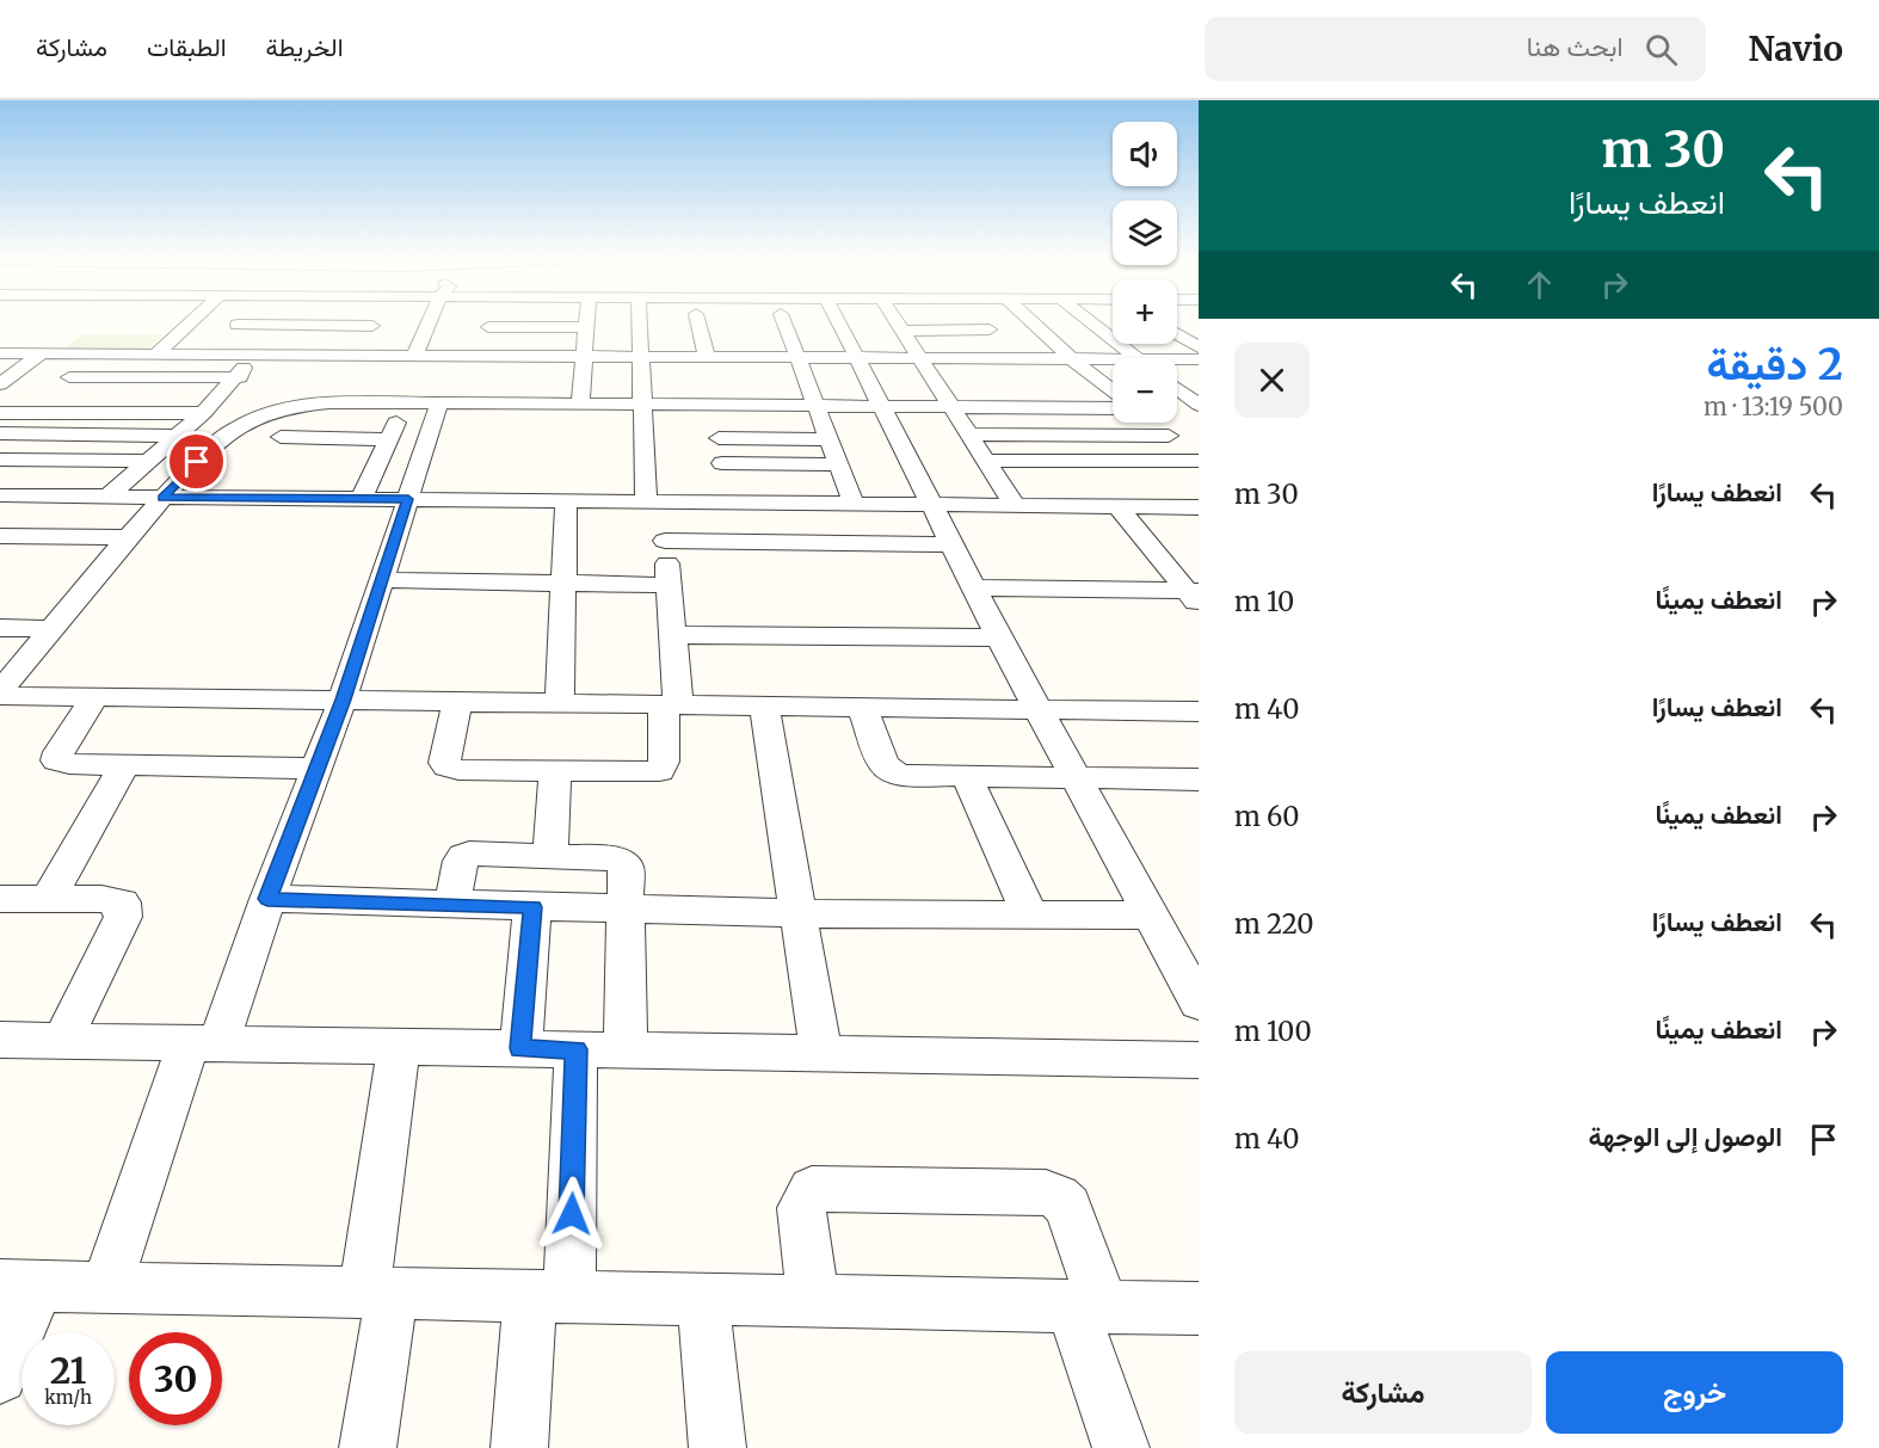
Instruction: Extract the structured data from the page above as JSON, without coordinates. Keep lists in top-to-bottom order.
{
  "page": {
    "header": "Navio",
    "search": "ابحث هنا",
    "nav": ["الخريطة", "الطبقات", "مشاركة"],
    "turn": ["30 m", "انعطف يسارًا"],
    "map_buttons": ["+", "−"],
    "heading": ["2 دقيقة", "500 m · 13:19"],
    "list": [
      {
        "name": "انعطف يسارًا",
        "value": "30 m"
      },
      {
        "name": "انعطف يمينًا",
        "value": "10 m"
      },
      {
        "name": "انعطف يسارًا",
        "value": "40 m"
      },
      {
        "name": "انعطف يمينًا",
        "value": "60 m"
      },
      {
        "name": "انعطف يسارًا",
        "value": "220 m"
      },
      {
        "name": "انعطف يمينًا",
        "value": "100 m"
      },
      {
        "name": "الوصول إلى الوجهة",
        "value": "40 m"
      }
    ],
    "speed": "21 km/h",
    "limit": "30",
    "buttons": ["خروج", "مشاركة"]
  }
}
